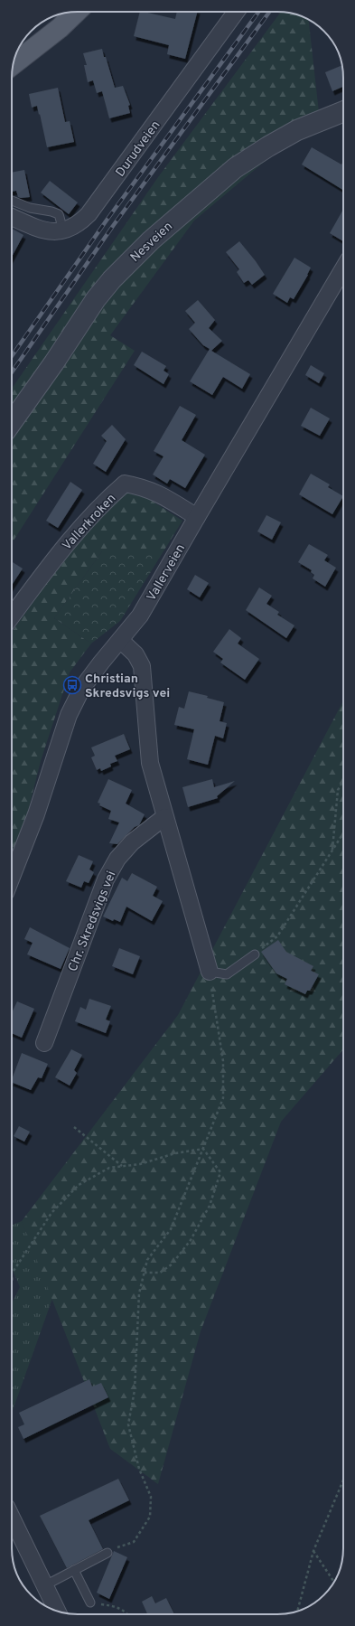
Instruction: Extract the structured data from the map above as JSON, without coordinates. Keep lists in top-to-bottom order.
{
  "streets": {
    "street": [
      "Durudveien",
      "Nesveien",
      "Vallerkroken",
      "Vallerveien",
      "Chr. Skredsvigs vei"
    ]
  },
  "crossings": [
    ["Vallerkroken", "Vallerveien"]
  ],
  "places": {
    "bus stop": ["Christian Skredsvigs vei"]
  }
}
